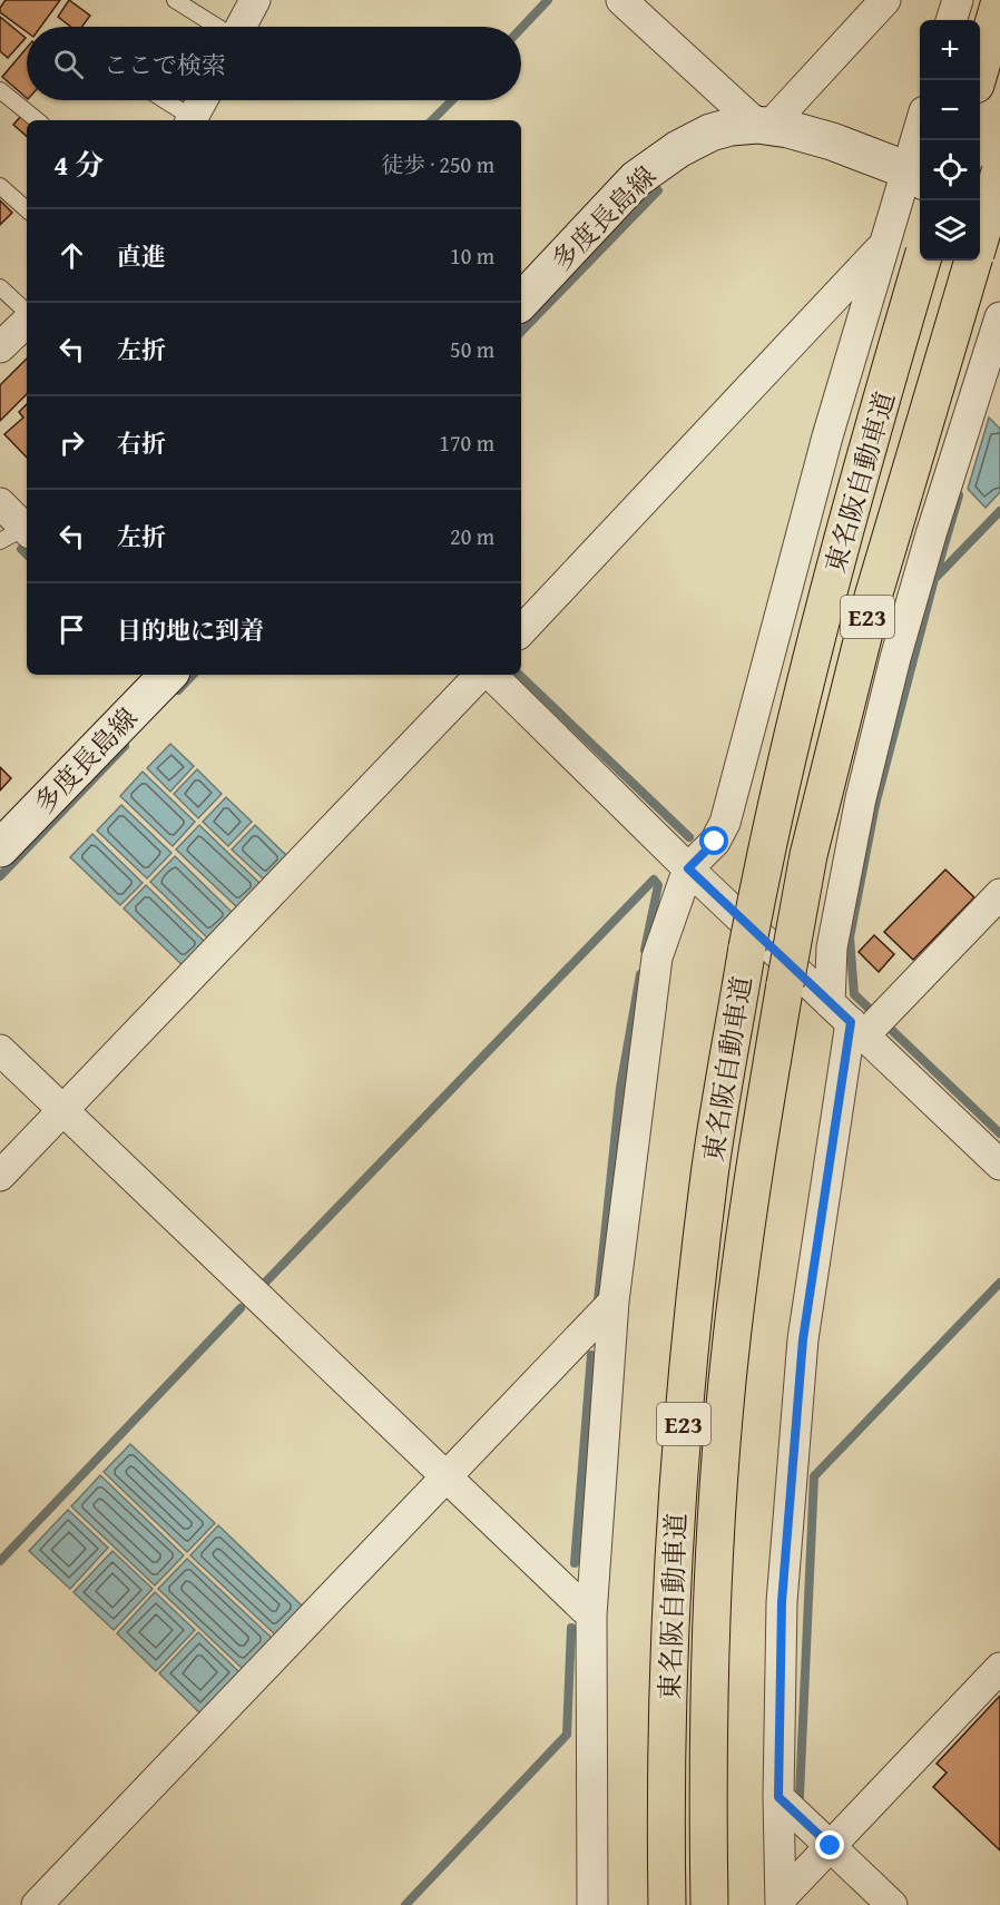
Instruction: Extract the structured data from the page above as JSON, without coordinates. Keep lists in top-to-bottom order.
{
  "streets": {
    "highway": ["東名阪自動車道", "E23"],
    "main road": ["多度長島線"]
  },
  "page": {
    "map_buttons": ["+", "−"],
    "search": "ここで検索",
    "heading": ["4 分", "徒歩 · 250 m"],
    "list": [
      ["直進", "10 m"],
      ["左折", "50 m"],
      ["右折", "170 m"],
      ["左折", "20 m"],
      "目的地に到着"
    ]
  }
}
